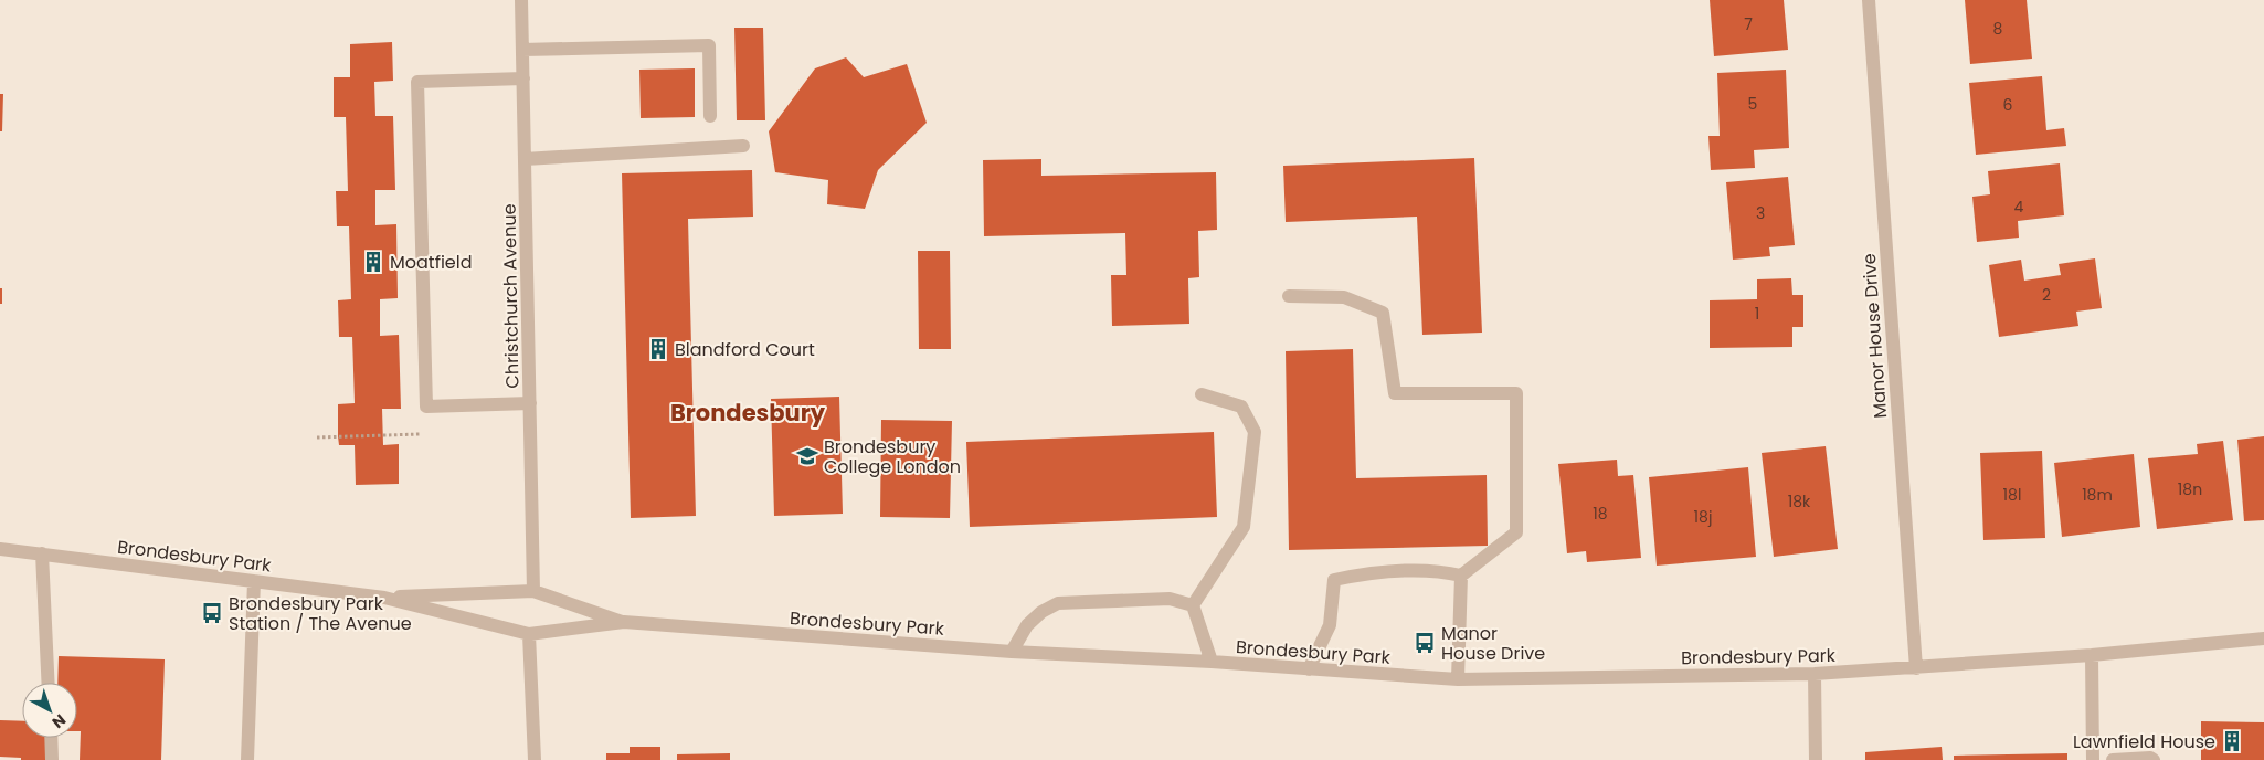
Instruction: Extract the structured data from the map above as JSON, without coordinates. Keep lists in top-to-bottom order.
{
  "streets": {
    "street": ["Christchurch Avenue", "Manor House Drive", "Brondesbury Park"]
  },
  "crossings": [
    ["Christchurch Avenue", "Brondesbury Park"],
    ["Manor House Drive", "Brondesbury Park"]
  ],
  "districts": ["Brondesbury"],
  "places": {
    "building": ["Moatfield", "Blandford Court", "Lawnfield House"],
    "school or university": ["Brondesbury College London"],
    "bus stop": ["Brondesbury Park Station / The Avenue", "Manor House Drive"]
  },
  "house_numbers": [
    "7",
    "8",
    "5",
    "6",
    "4",
    "3",
    "2",
    "1",
    "18n",
    "18l",
    "18m",
    "18k",
    "18",
    "18j"
  ],
  "north": "bottom right"
}
